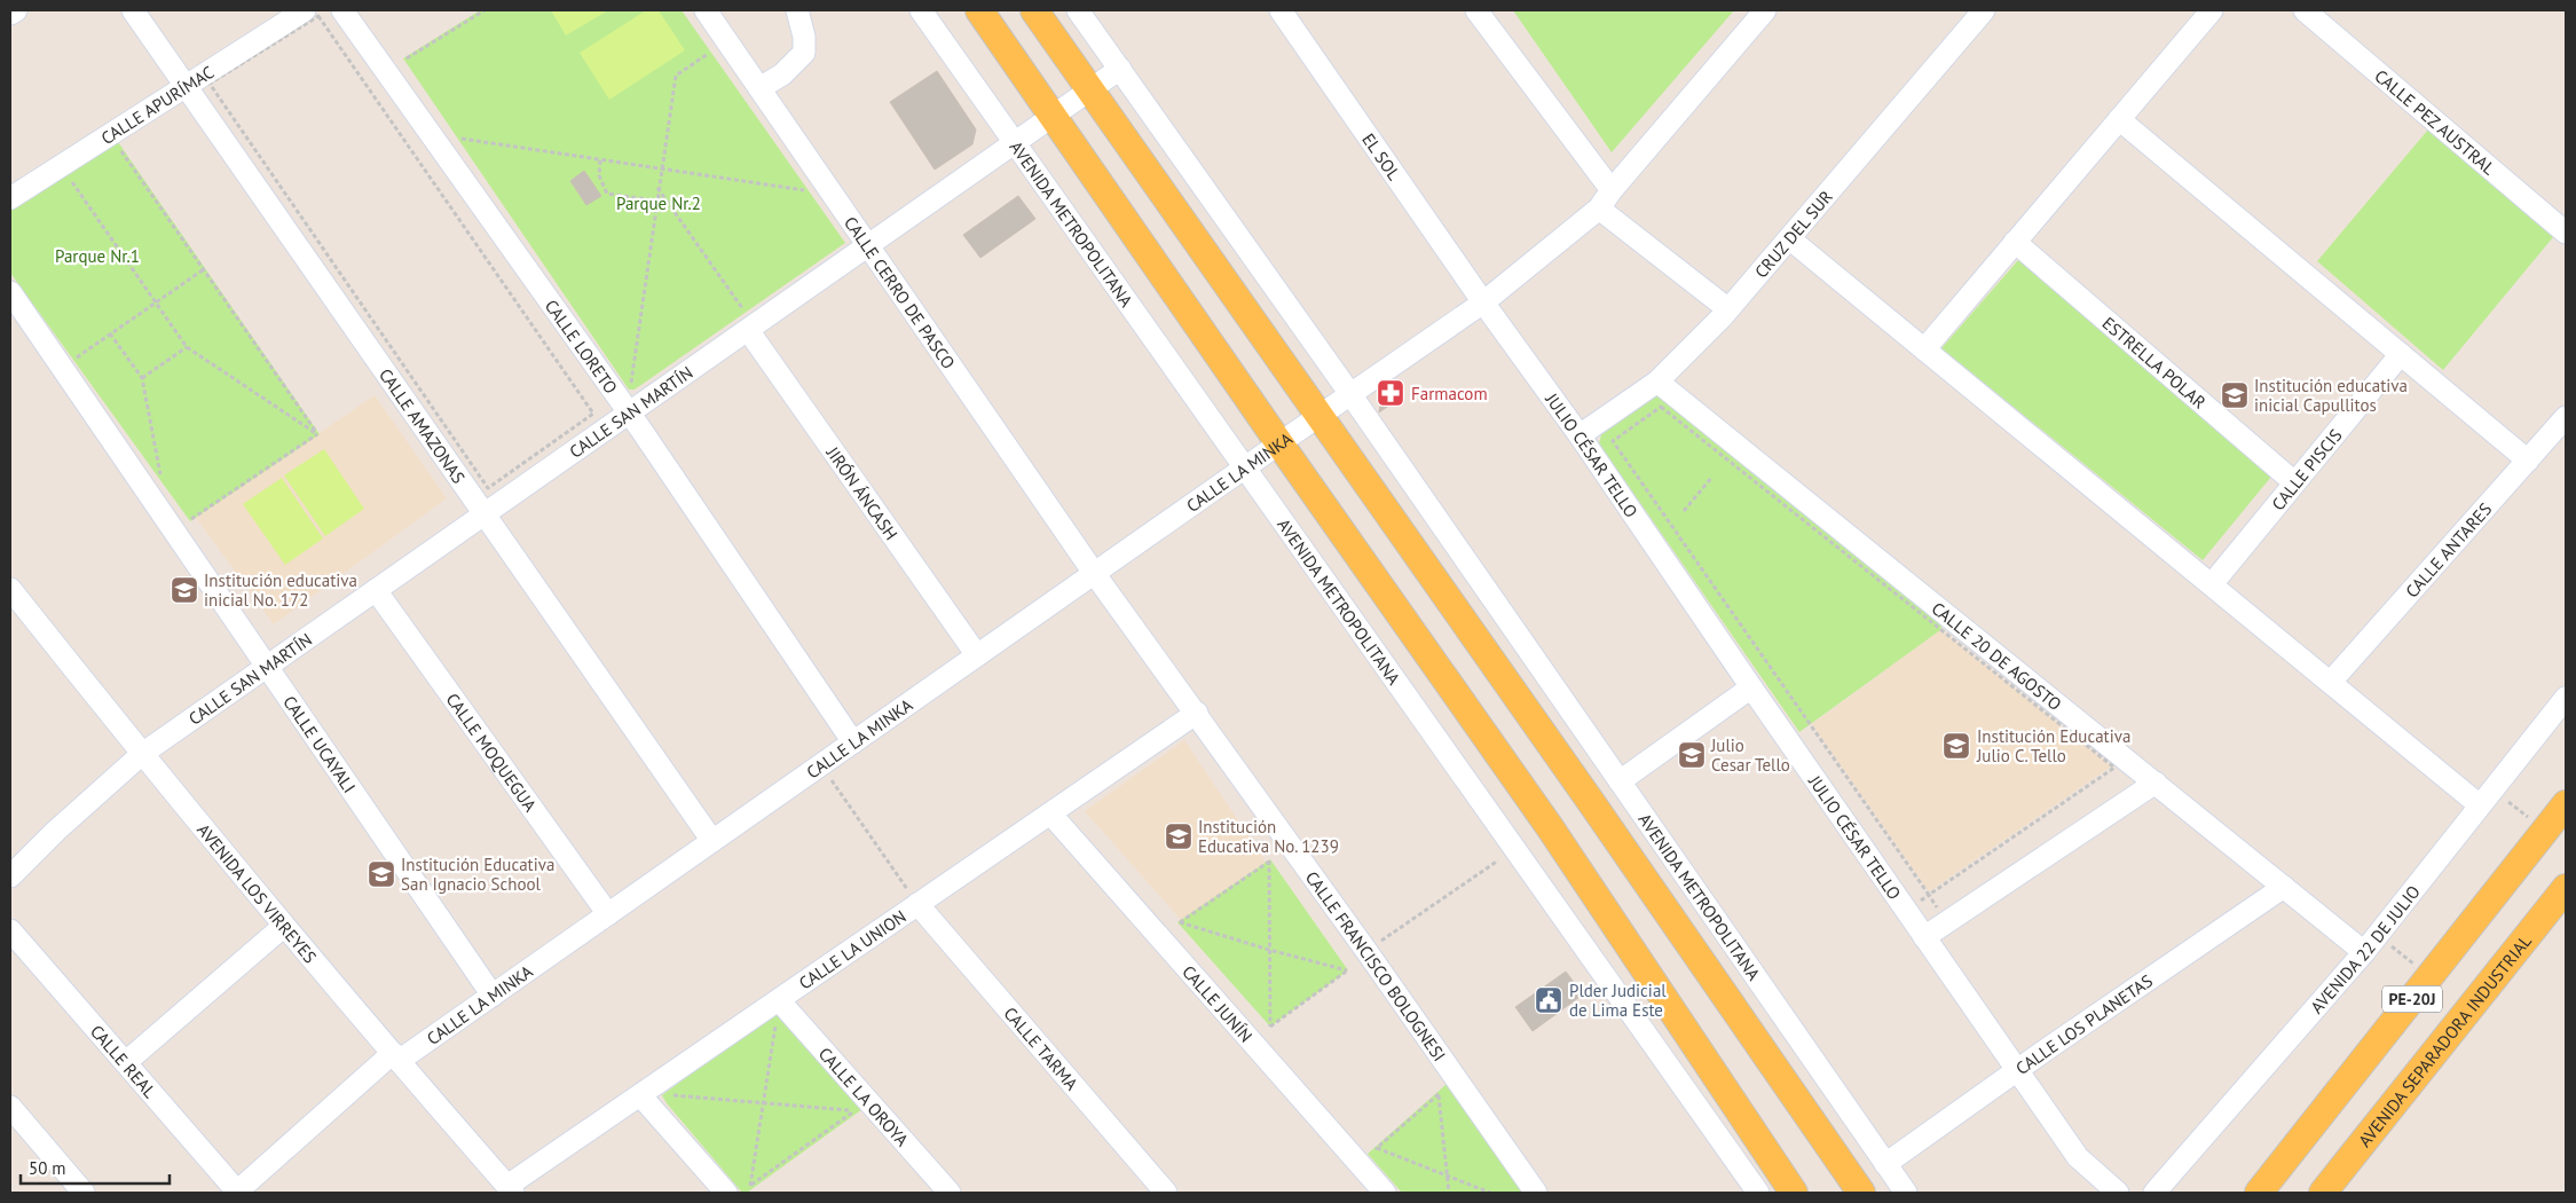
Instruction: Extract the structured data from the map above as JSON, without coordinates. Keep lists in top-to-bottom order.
{
  "streets": {
    "main road": ["AVENIDA METROPOLITANA", "PE-20J", "AVENIDA SEPARADORA INDUSTRIAL"],
    "street": [
      "CALLE APURÍMAC",
      "CALLE PEZ AUSTRAL",
      "EL SOL",
      "CRUZ DEL SUR",
      "CALLE CERRO DE PASCO",
      "CALLE LORETO",
      "ESTRELLA POLAR",
      "CALLE SAN MARTÍN",
      "CALLE AMAZONAS",
      "JULIO CÉSAR TELLO",
      "CALLE PISCIS",
      "CALLE LA MINKA",
      "JIRÓN ÁNCASH",
      "CALLE ANTARES",
      "CALLE 20 DE AGOSTO",
      "CALLE UCAYALI",
      "CALLE MOQUEGUA",
      "AVENIDA LOS VIRREYES",
      "AVENIDA 22 DE JULIO",
      "CALLE LA UNION",
      "CALLE FRANCISCO BOLOGNESI",
      "CALLE JUNÍN",
      "CALLE LOS PLANETAS",
      "CALLE TARMA",
      "CALLE REAL",
      "CALLE LA OROYA"
    ]
  },
  "crossings": [
    ["CALLE APURÍMAC", "CALLE AMAZONAS"],
    ["EL SOL", "JULIO CÉSAR TELLO"],
    ["EL SOL", "CALLE LA MINKA"],
    ["AVENIDA METROPOLITANA", "CALLE SAN MARTÍN"],
    ["AVENIDA METROPOLITANA", "CALLE LA MINKA"],
    ["AVENIDA METROPOLITANA", "CALLE LOS PLANETAS"],
    ["CRUZ DEL SUR", "JULIO CÉSAR TELLO"],
    ["CRUZ DEL SUR", "CALLE 20 DE AGOSTO"],
    ["CALLE CERRO DE PASCO", "CALLE SAN MARTÍN"],
    ["CALLE CERRO DE PASCO", "CALLE LA MINKA"],
    ["CALLE CERRO DE PASCO", "CALLE FRANCISCO BOLOGNESI"],
    ["CALLE LORETO", "CALLE SAN MARTÍN"],
    ["CALLE LORETO", "CALLE LA MINKA"],
    ["ESTRELLA POLAR", "CALLE PISCIS"],
    ["CALLE SAN MARTÍN", "CALLE AMAZONAS"],
    ["CALLE SAN MARTÍN", "JIRÓN ÁNCASH"],
    ["CALLE SAN MARTÍN", "CALLE UCAYALI"],
    ["CALLE SAN MARTÍN", "CALLE MOQUEGUA"],
    ["CALLE SAN MARTÍN", "AVENIDA LOS VIRREYES"],
    ["CALLE AMAZONAS", "CALLE LA MINKA"],
    ["JULIO CÉSAR TELLO", "CALLE LA MINKA"],
    ["JULIO CÉSAR TELLO", "CALLE LOS PLANETAS"],
    ["CALLE LA MINKA", "JIRÓN ÁNCASH"],
    ["CALLE LA MINKA", "CALLE UCAYALI"],
    ["CALLE LA MINKA", "CALLE MOQUEGUA"],
    ["CALLE LA MINKA", "AVENIDA LOS VIRREYES"],
    ["CALLE LA MINKA", "CALLE FRANCISCO BOLOGNESI"],
    ["CALLE LA MINKA", "CALLE REAL"],
    ["CALLE 20 DE AGOSTO", "AVENIDA 22 DE JULIO"],
    ["CALLE 20 DE AGOSTO", "CALLE LOS PLANETAS"],
    ["AVENIDA LOS VIRREYES", "CALLE LA UNION"],
    ["CALLE LA UNION", "CALLE FRANCISCO BOLOGNESI"],
    ["CALLE LA UNION", "CALLE JUNÍN"],
    ["CALLE LA UNION", "CALLE TARMA"],
    ["CALLE LA UNION", "CALLE LA OROYA"]
  ],
  "parks": ["Parque Nr.2", "Parque Nr.1"],
  "places": {
    "pharmacy": ["Farmacom"],
    "school or university": [
      "Institución educativa inicial Capullitos",
      "Institución educativa inicial No. 172",
      "Institución Educativa Julio C. Tello",
      "Julio Cesar Tello",
      "Institución Educativa No. 1239",
      "Institución Educativa San Ignacio School"
    ],
    "public building": ["Plder Judicial de Lima Este"]
  },
  "scale_bar": "50 m"
}
